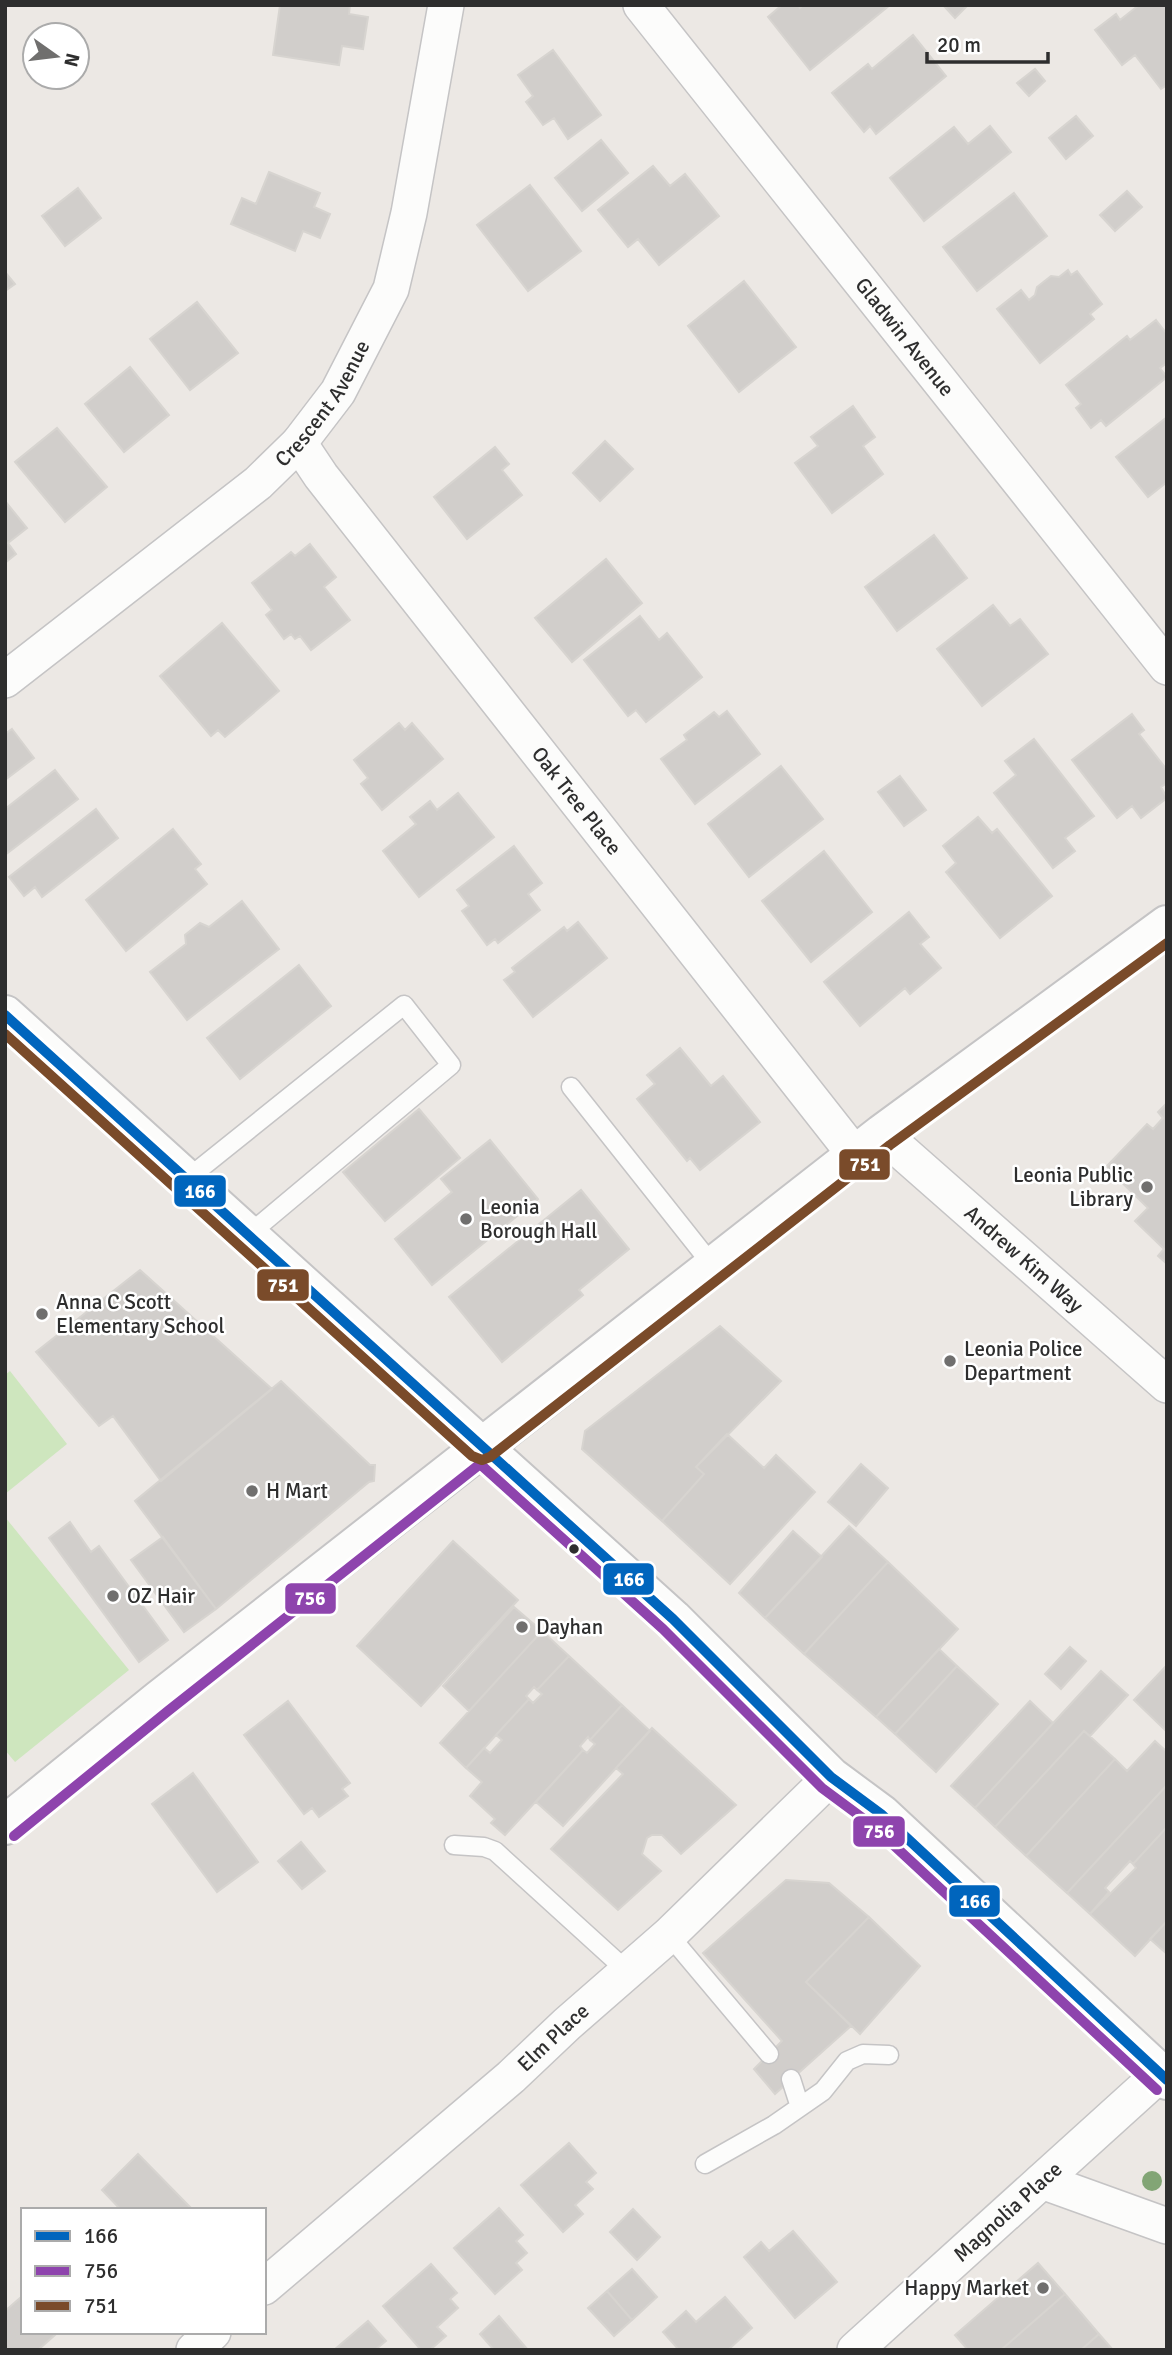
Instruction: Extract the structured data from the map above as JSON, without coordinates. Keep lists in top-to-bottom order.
{
  "streets": {
    "street": [
      "Gladwin Avenue",
      "Crescent Avenue",
      "Oak Tree Place",
      "Andrew Kim Way",
      "Elm Place",
      "Magnolia Place"
    ]
  },
  "crossings": [
    ["Crescent Avenue", "Oak Tree Place"],
    ["Oak Tree Place", "Andrew Kim Way"]
  ],
  "places": [
    "Leonia Public Library",
    "Leonia Borough Hall",
    "Anna C Scott Elementary School",
    "Leonia Police Department",
    "H Mart",
    "OZ Hair",
    "Dayhan",
    "Happy Market"
  ],
  "lines": ["transit line 751", "transit line 166", "transit line 756"],
  "legend": ["166", "756", "751"],
  "scale_bar": "20 m",
  "north": "right"
}
